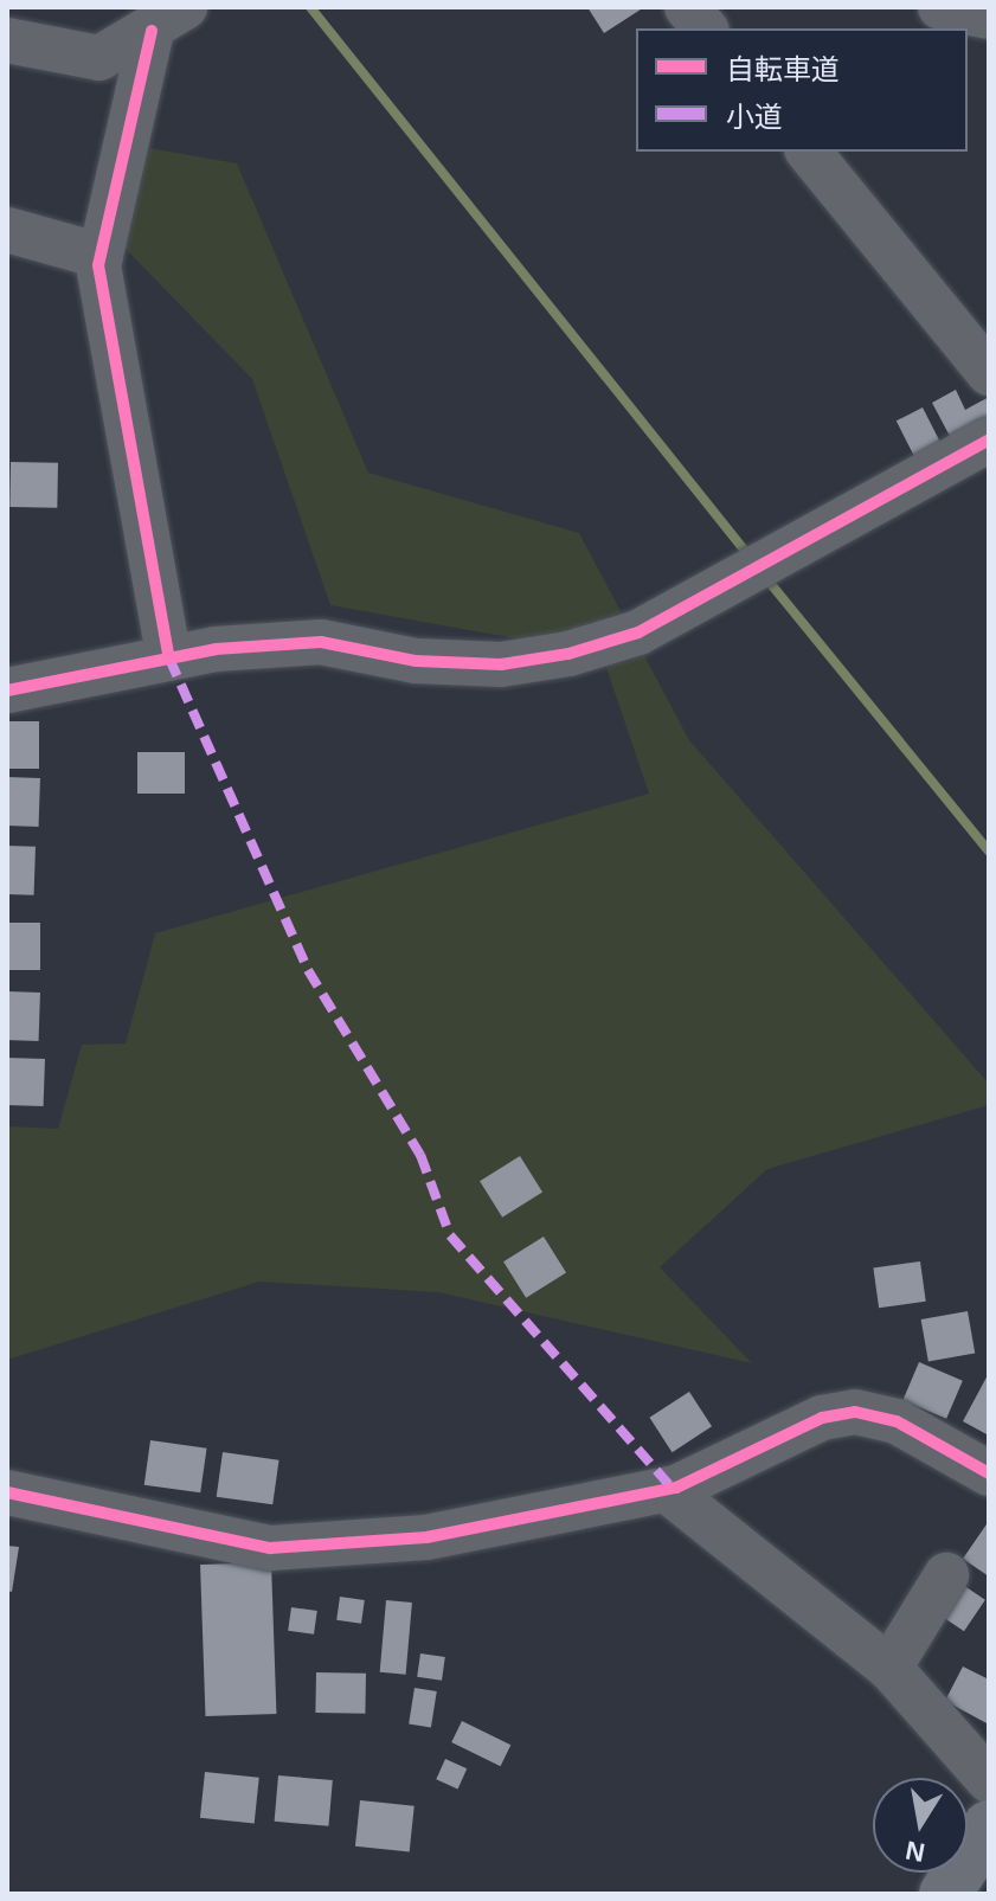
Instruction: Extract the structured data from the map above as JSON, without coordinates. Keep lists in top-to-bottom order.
{
  "legend": ["自転車道", "小道"],
  "north": "bottom"
}
